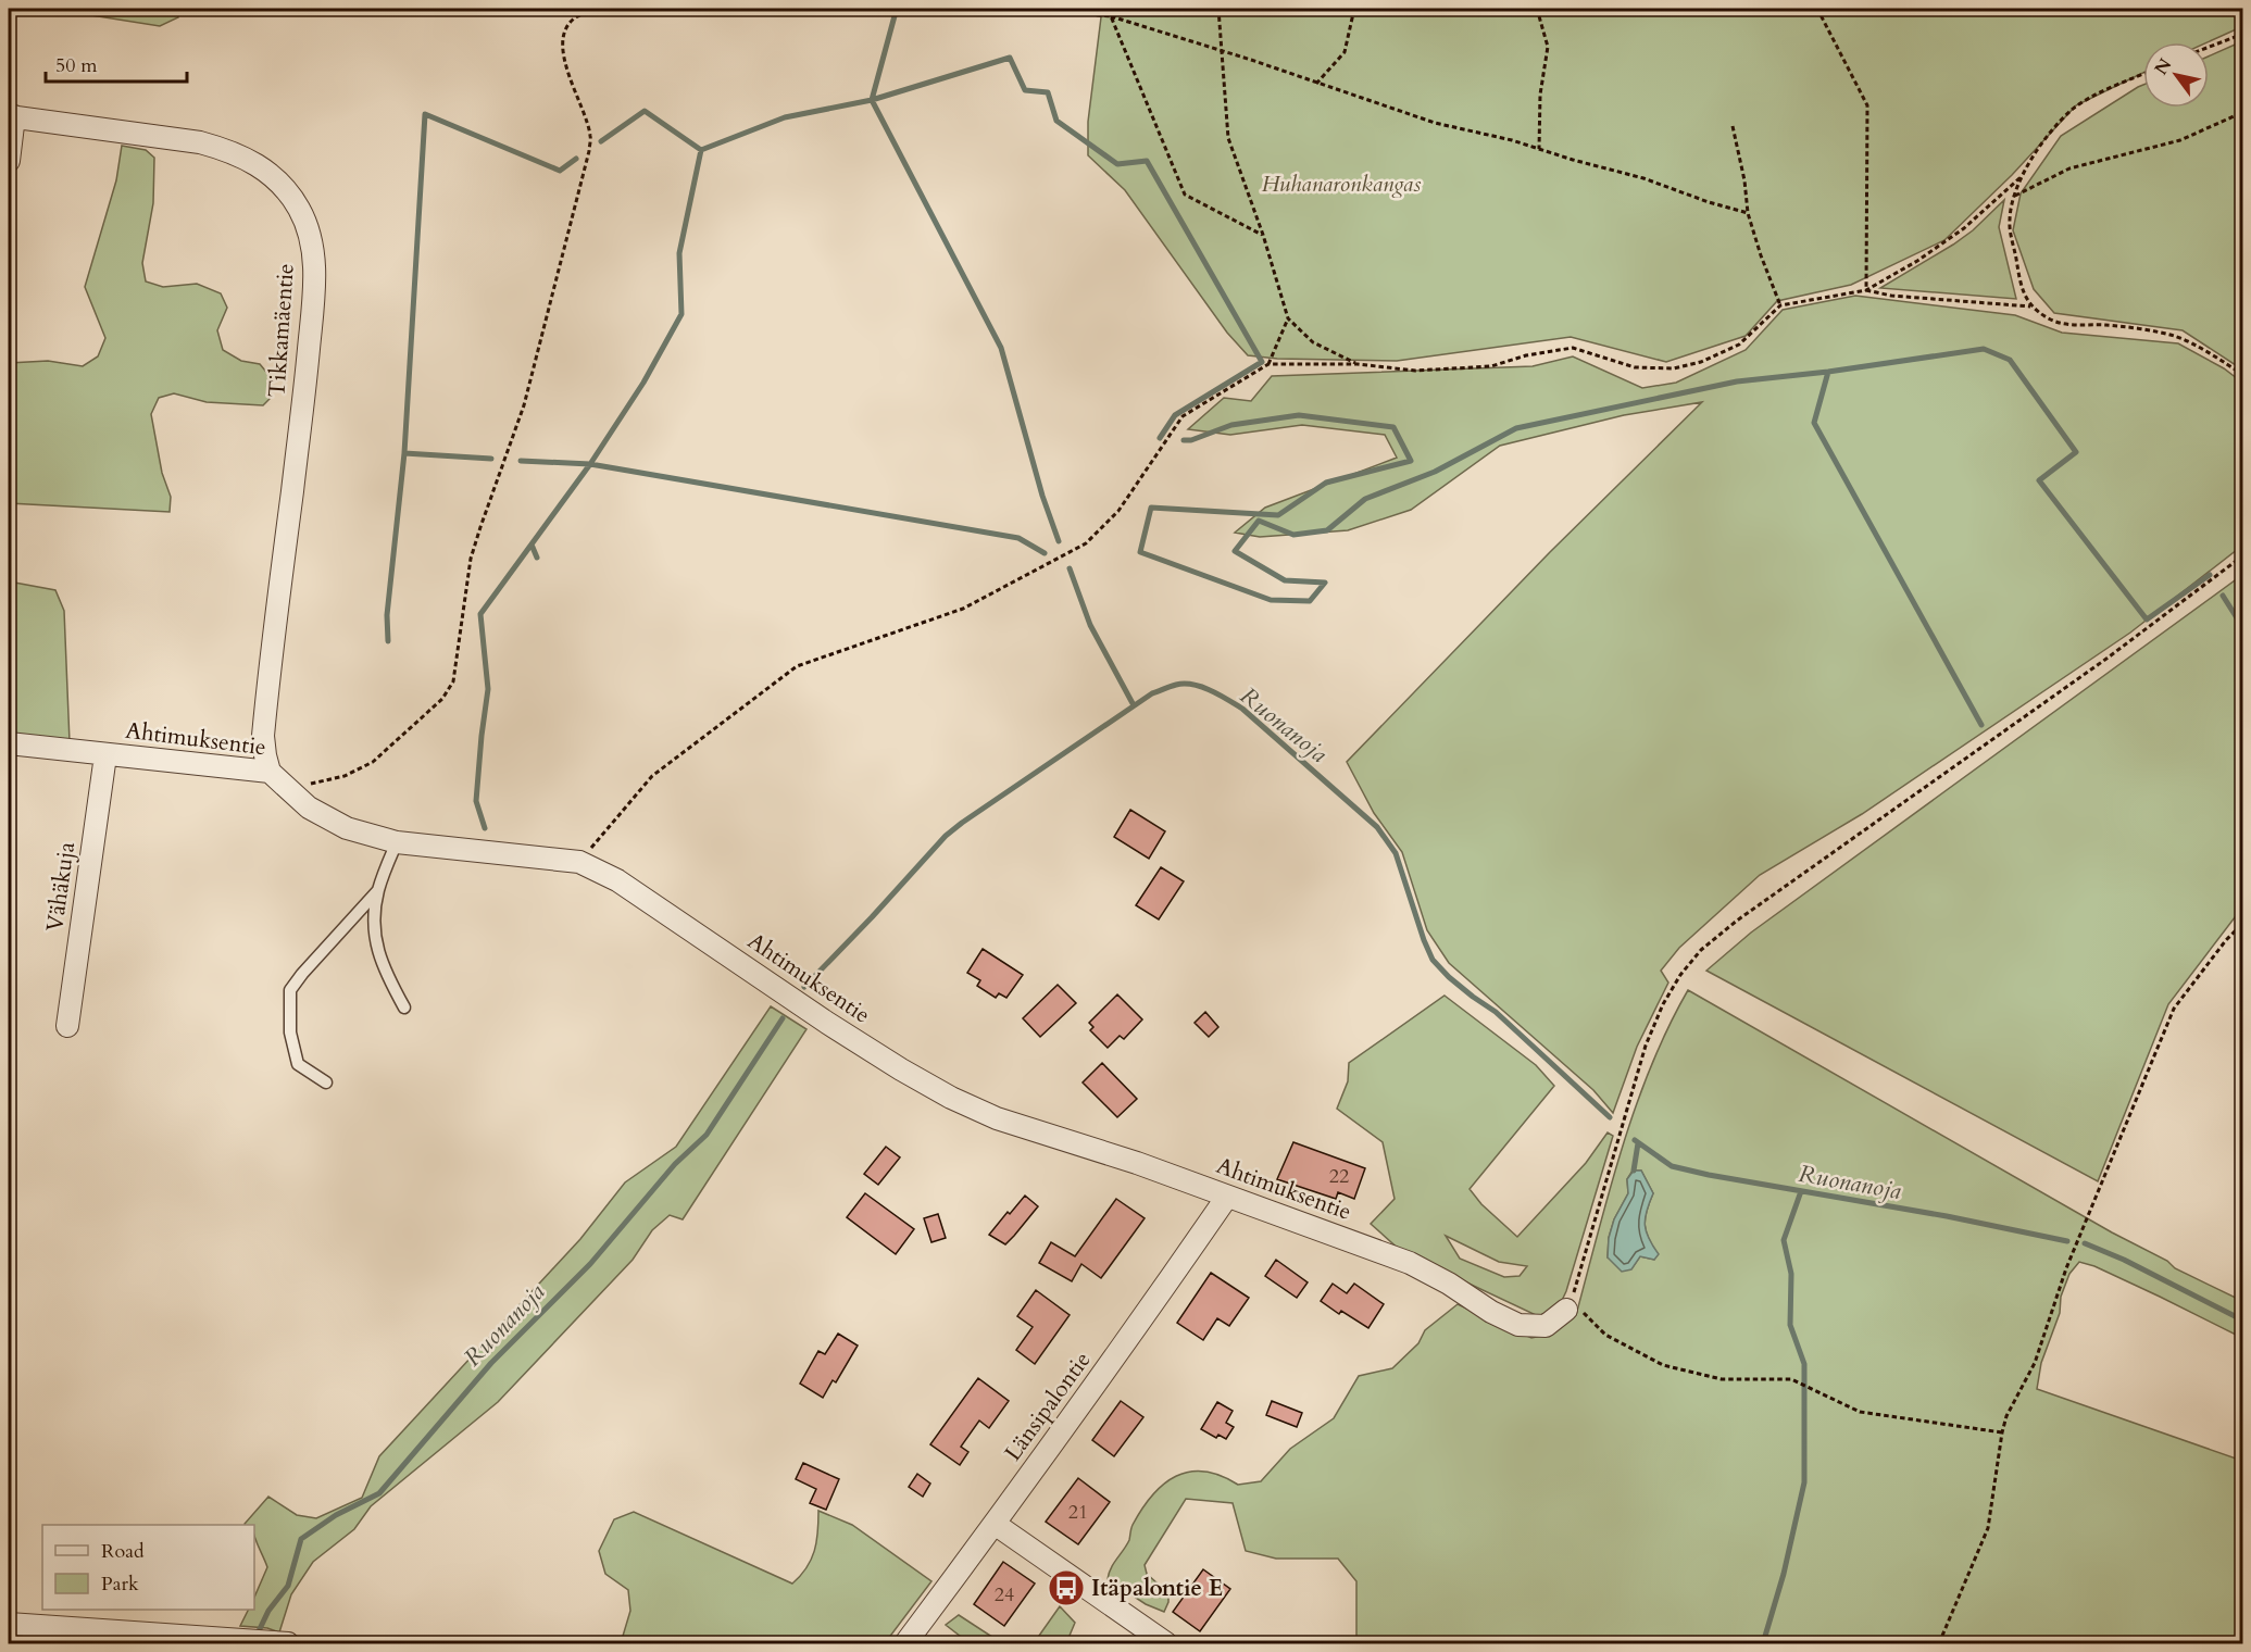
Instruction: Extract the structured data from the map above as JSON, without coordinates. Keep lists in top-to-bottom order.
{
  "streets": {
    "street": [
      "Tikkamäentie",
      "Ahtimuksentie",
      "Vähäkuja",
      "Länsipalontie"
    ]
  },
  "crossings": [
    ["Tikkamäentie", "Ahtimuksentie"],
    ["Ahtimuksentie", "Vähäkuja"],
    ["Ahtimuksentie", "Länsipalontie"]
  ],
  "water": ["Ruonanoja"],
  "parks": ["Huhanaronkangas"],
  "places": {
    "bus stop": ["Itäpalontie E"]
  },
  "house_numbers": ["22", "21", "24"],
  "legend": ["Road", "Park"],
  "scale_bar": "50 m",
  "north": "top left"
}
